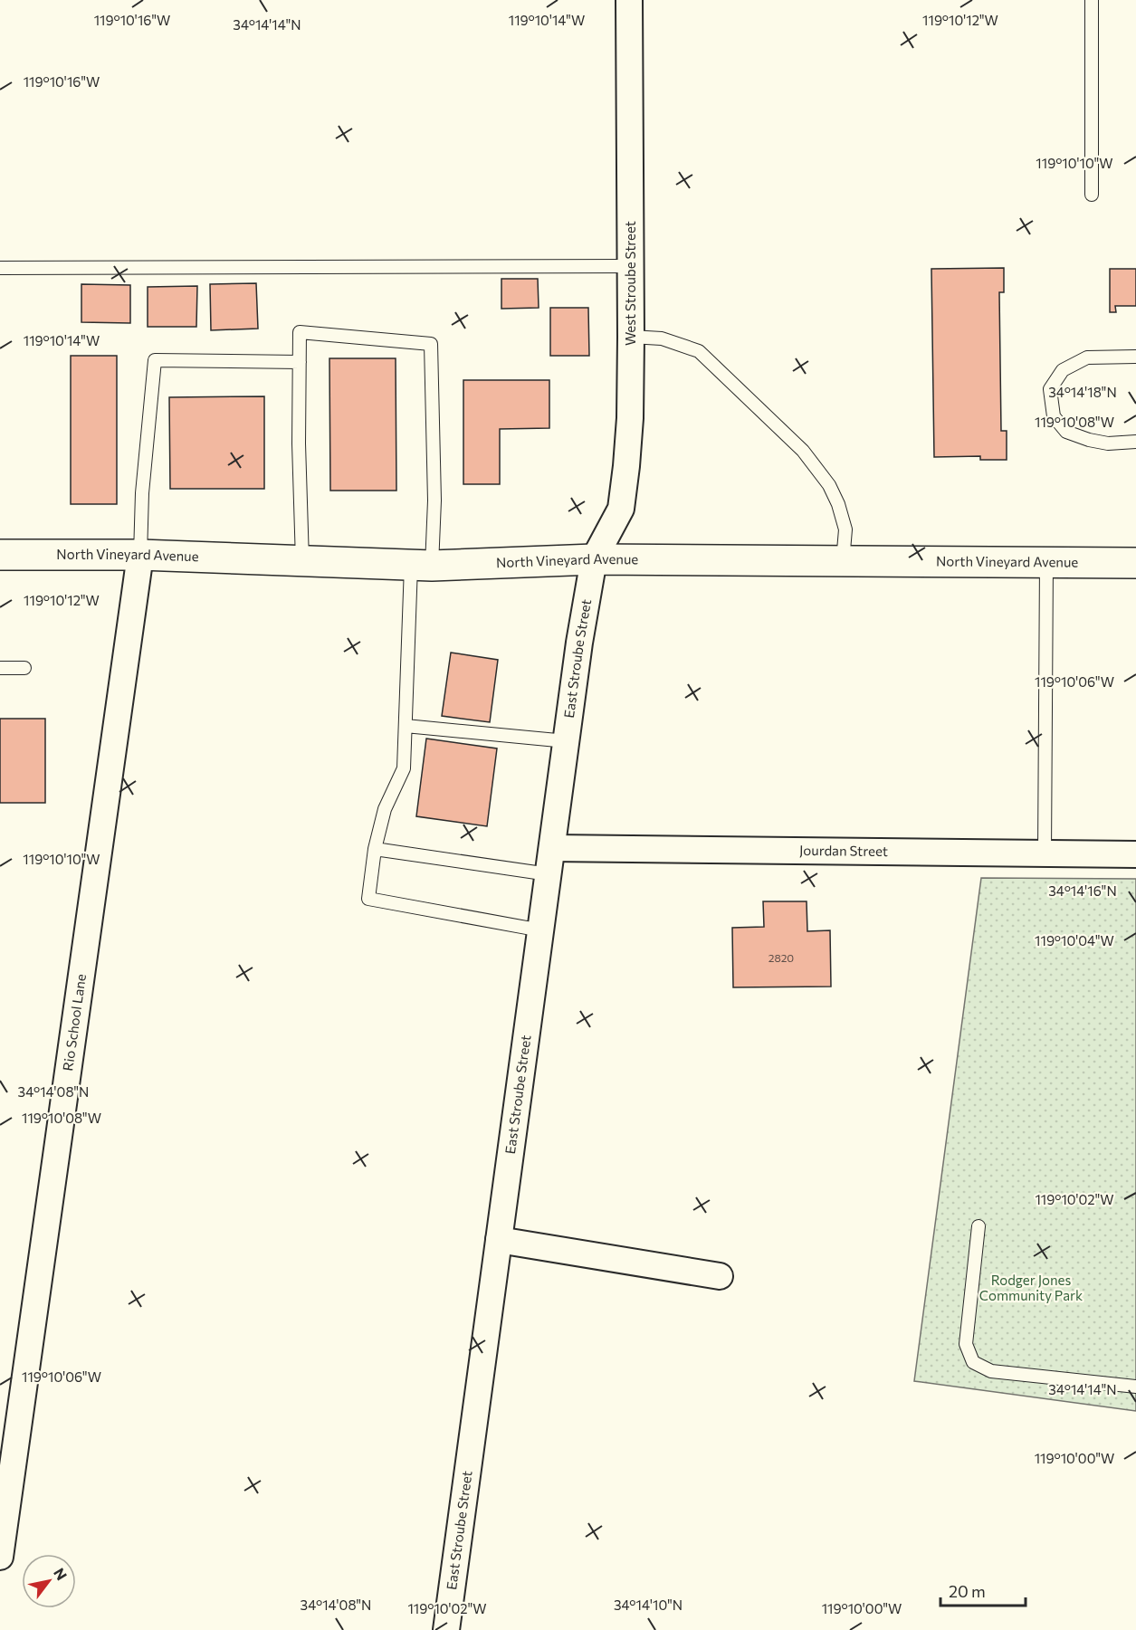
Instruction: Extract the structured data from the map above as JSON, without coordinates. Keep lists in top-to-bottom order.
{
  "streets": {
    "main road": ["North Vineyard Avenue"],
    "street": [
      "West Stroube Street",
      "East Stroube Street",
      "Jourdan Street",
      "Rio School Lane"
    ]
  },
  "crossings": [
    ["West Stroube Street", "North Vineyard Avenue"],
    ["West Stroube Street", "East Stroube Street"],
    ["North Vineyard Avenue", "East Stroube Street"],
    ["North Vineyard Avenue", "Rio School Lane"],
    ["East Stroube Street", "Jourdan Street"]
  ],
  "parks": ["Rodger Jones Community Park"],
  "house_numbers": ["2820"],
  "scale_bar": "20 m",
  "north": "top right",
  "coordinates": [
    "119°10'16\"W",
    "119°10'14\"W",
    "119°10'12\"W",
    "34°14'14\"N",
    "119°10'10\"W",
    "34°14'18\"N",
    "119°10'08\"W",
    "119°10'06\"W",
    "34°14'16\"N",
    "119°10'04\"W",
    "34°14'08\"N",
    "119°10'02\"W",
    "119°10'00\"W",
    "34°14'10\"N"
  ]
}
